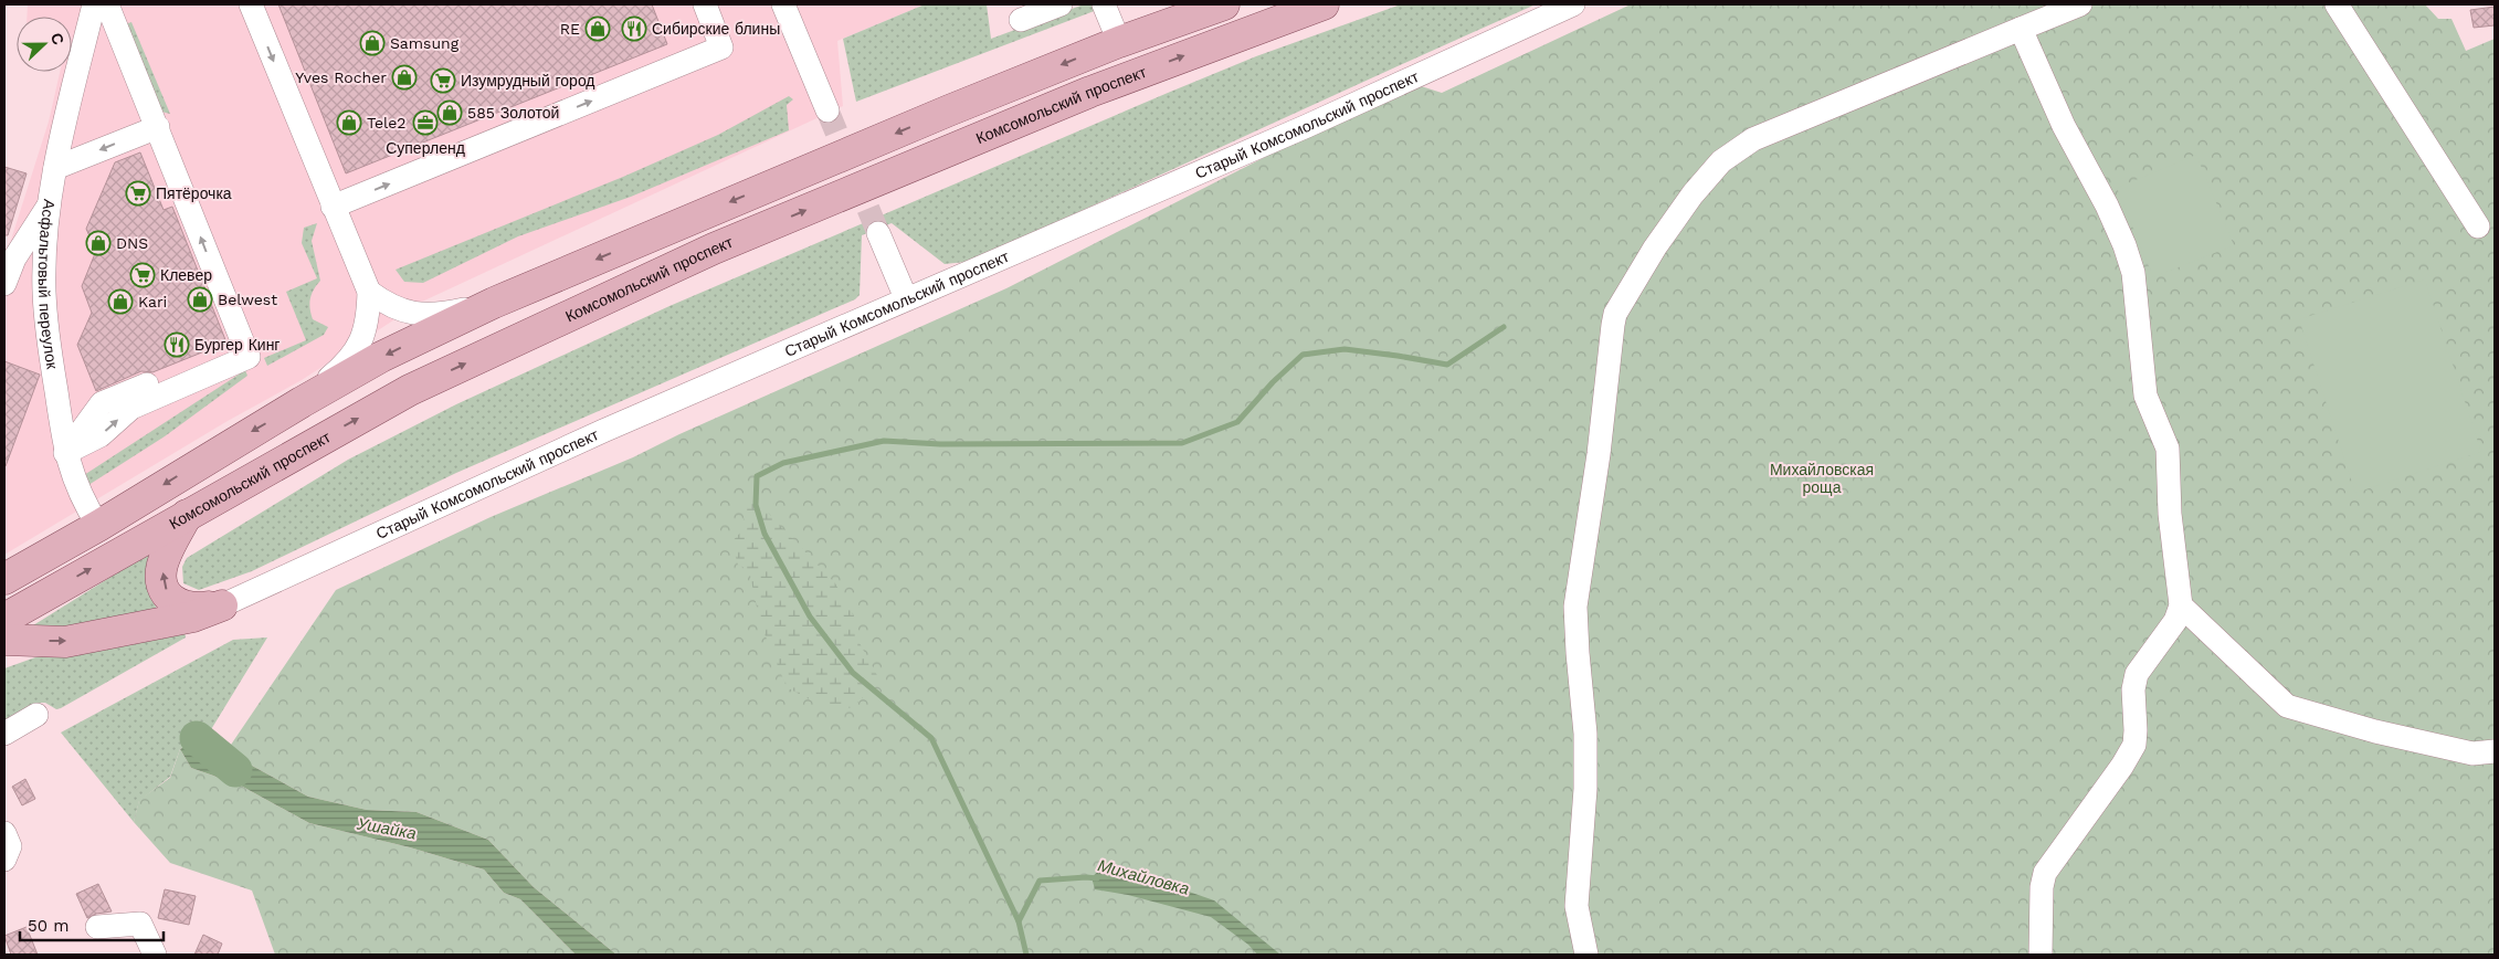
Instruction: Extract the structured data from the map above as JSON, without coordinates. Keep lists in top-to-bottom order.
{
  "streets": {
    "main road": ["Комсомольский проспект"],
    "street": ["Старый Комсомольский проспект", "Асфальтовый переулок"]
  },
  "water": ["Ушайка", "Михайловка"],
  "parks": ["Михайловская роща"],
  "places": {
    "shop": [
      "RE",
      "Samsung",
      "Yves Rocher",
      "585 Золотой",
      "Tele2",
      "DNS",
      "Belwest",
      "Kari"
    ],
    "restaurant": ["Сибирские блины", "Бургер Кинг"],
    "supermarket": ["Изумрудный город", "Пятёрочка", "Клевер"],
    "office": ["Суперленд"]
  },
  "scale_bar": "50 m",
  "north": "right"
}
